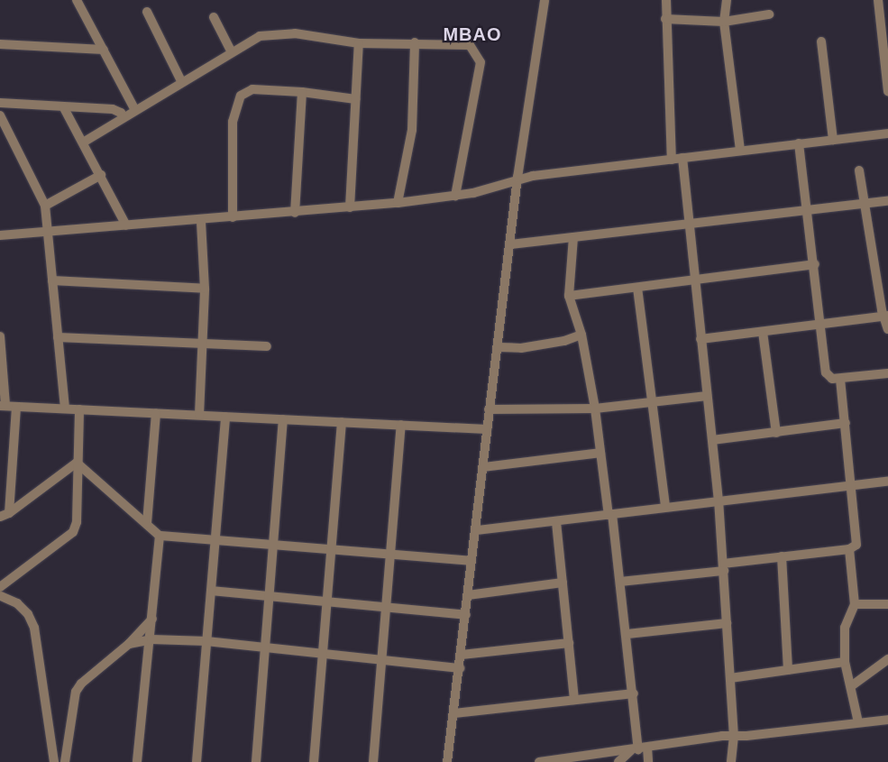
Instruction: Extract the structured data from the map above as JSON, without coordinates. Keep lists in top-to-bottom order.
{
  "districts": ["MBAO"]
}
